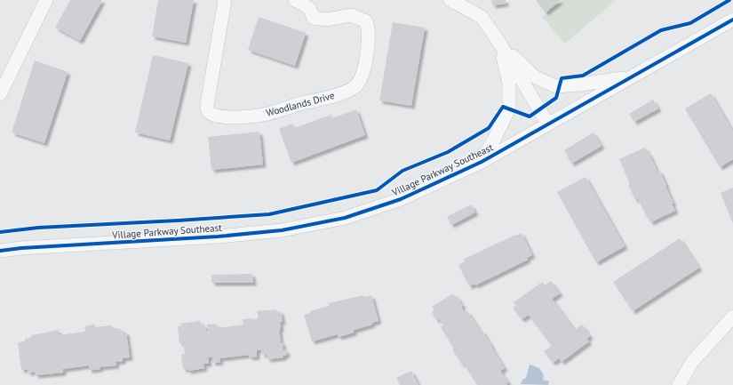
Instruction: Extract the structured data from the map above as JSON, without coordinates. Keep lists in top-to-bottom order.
{
  "streets": {
    "street": ["Woodlands Drive", "Village Parkway Southeast"]
  }
}
